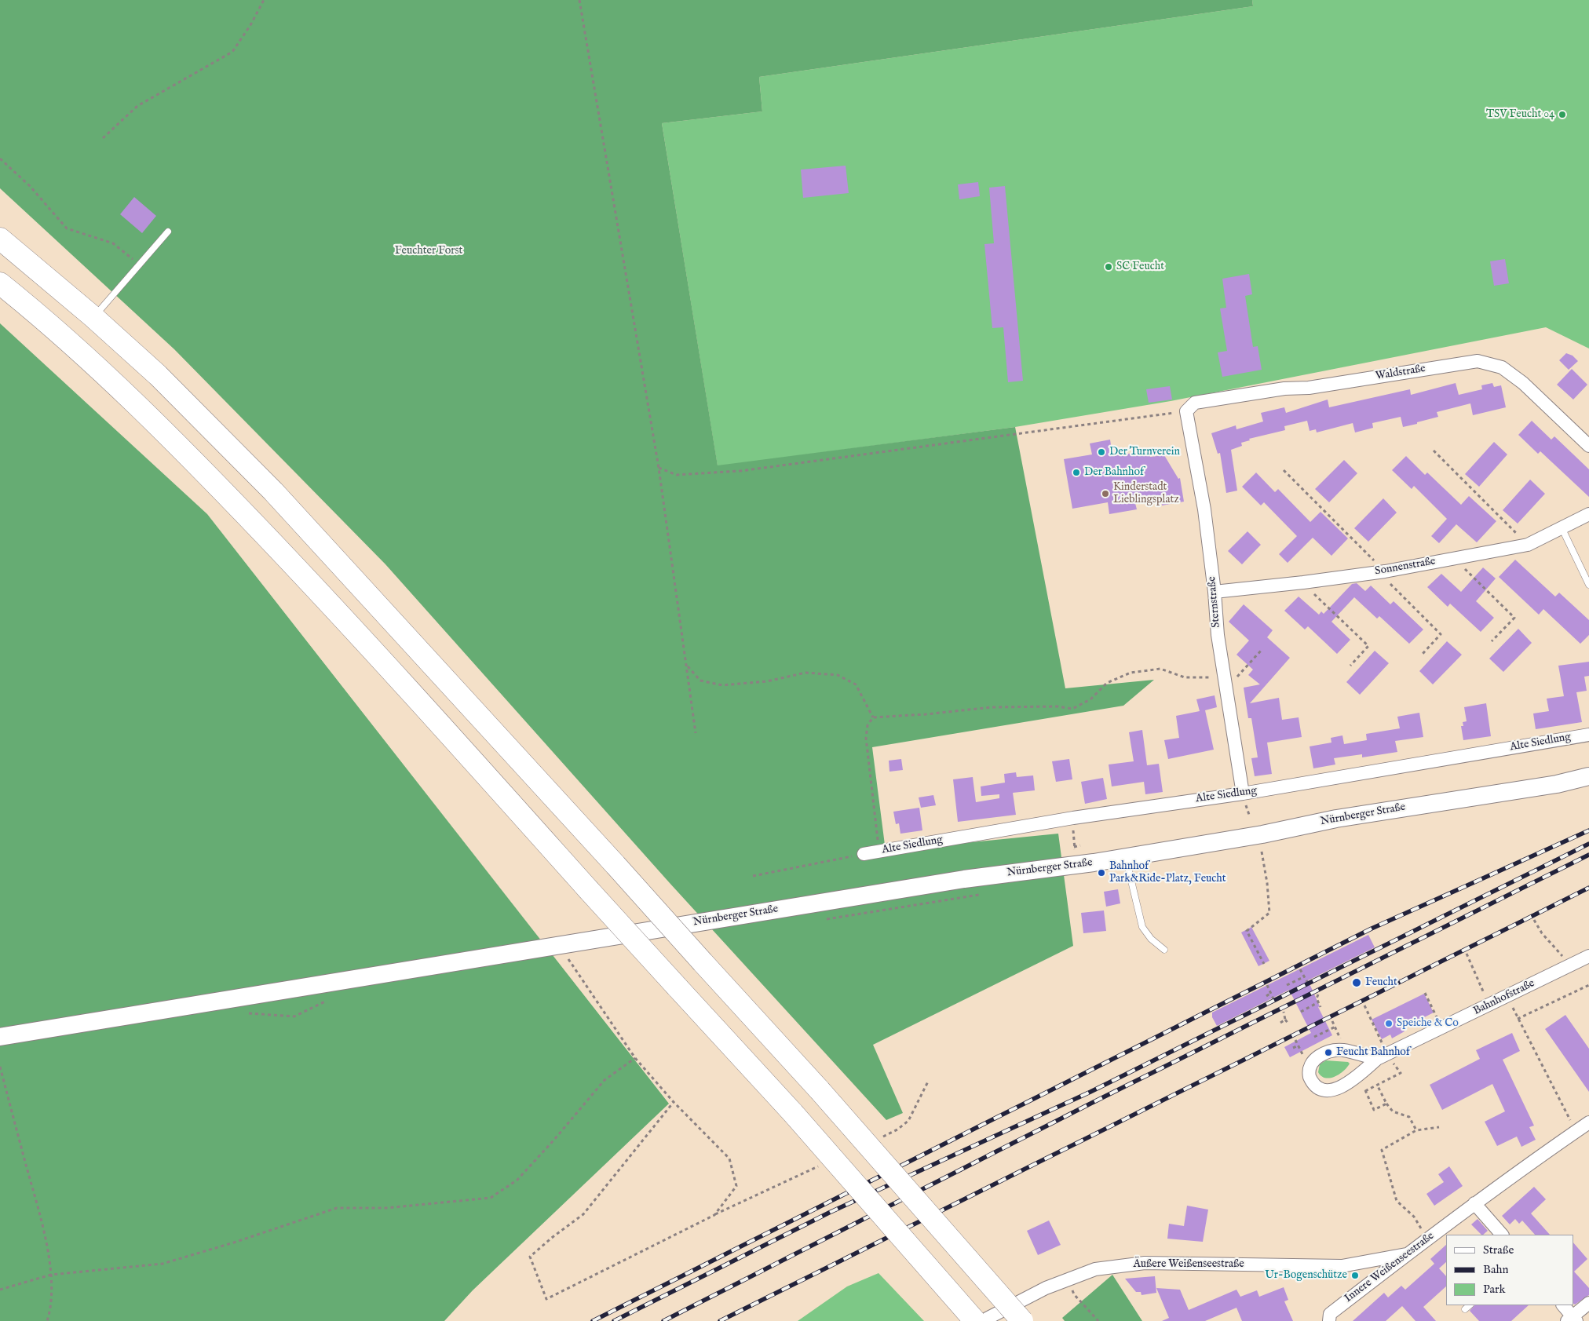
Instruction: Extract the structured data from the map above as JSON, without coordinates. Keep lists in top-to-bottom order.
{
  "streets": {
    "main road": ["Nürnberger Straße"],
    "street": [
      "Waldstraße",
      "Sonnenstraße",
      "Sternstraße",
      "Alte Siedlung",
      "Bahnhofstraße",
      "Äußere Weißenseestraße",
      "Innere Weißenseestraße"
    ]
  },
  "crossings": [
    ["Waldstraße", "Sternstraße"],
    ["Sonnenstraße", "Sternstraße"],
    ["Sternstraße", "Alte Siedlung"],
    ["Äußere Weißenseestraße", "Innere Weißenseestraße"]
  ],
  "parks": ["Feuchter Forst"],
  "places": [
    "TSV Feucht 04",
    "SC Feucht",
    "Der Turnverein",
    "Der Bahnhof",
    "Kinderstadt Lieblingsplatz",
    "Bahnhof Park&Ride-Platz, Feucht",
    "Feucht",
    "Speiche & Co",
    "Feucht Bahnhof",
    "Ur-Bogenschütze"
  ],
  "legend": ["Straße", "Bahn", "Park"]
}
